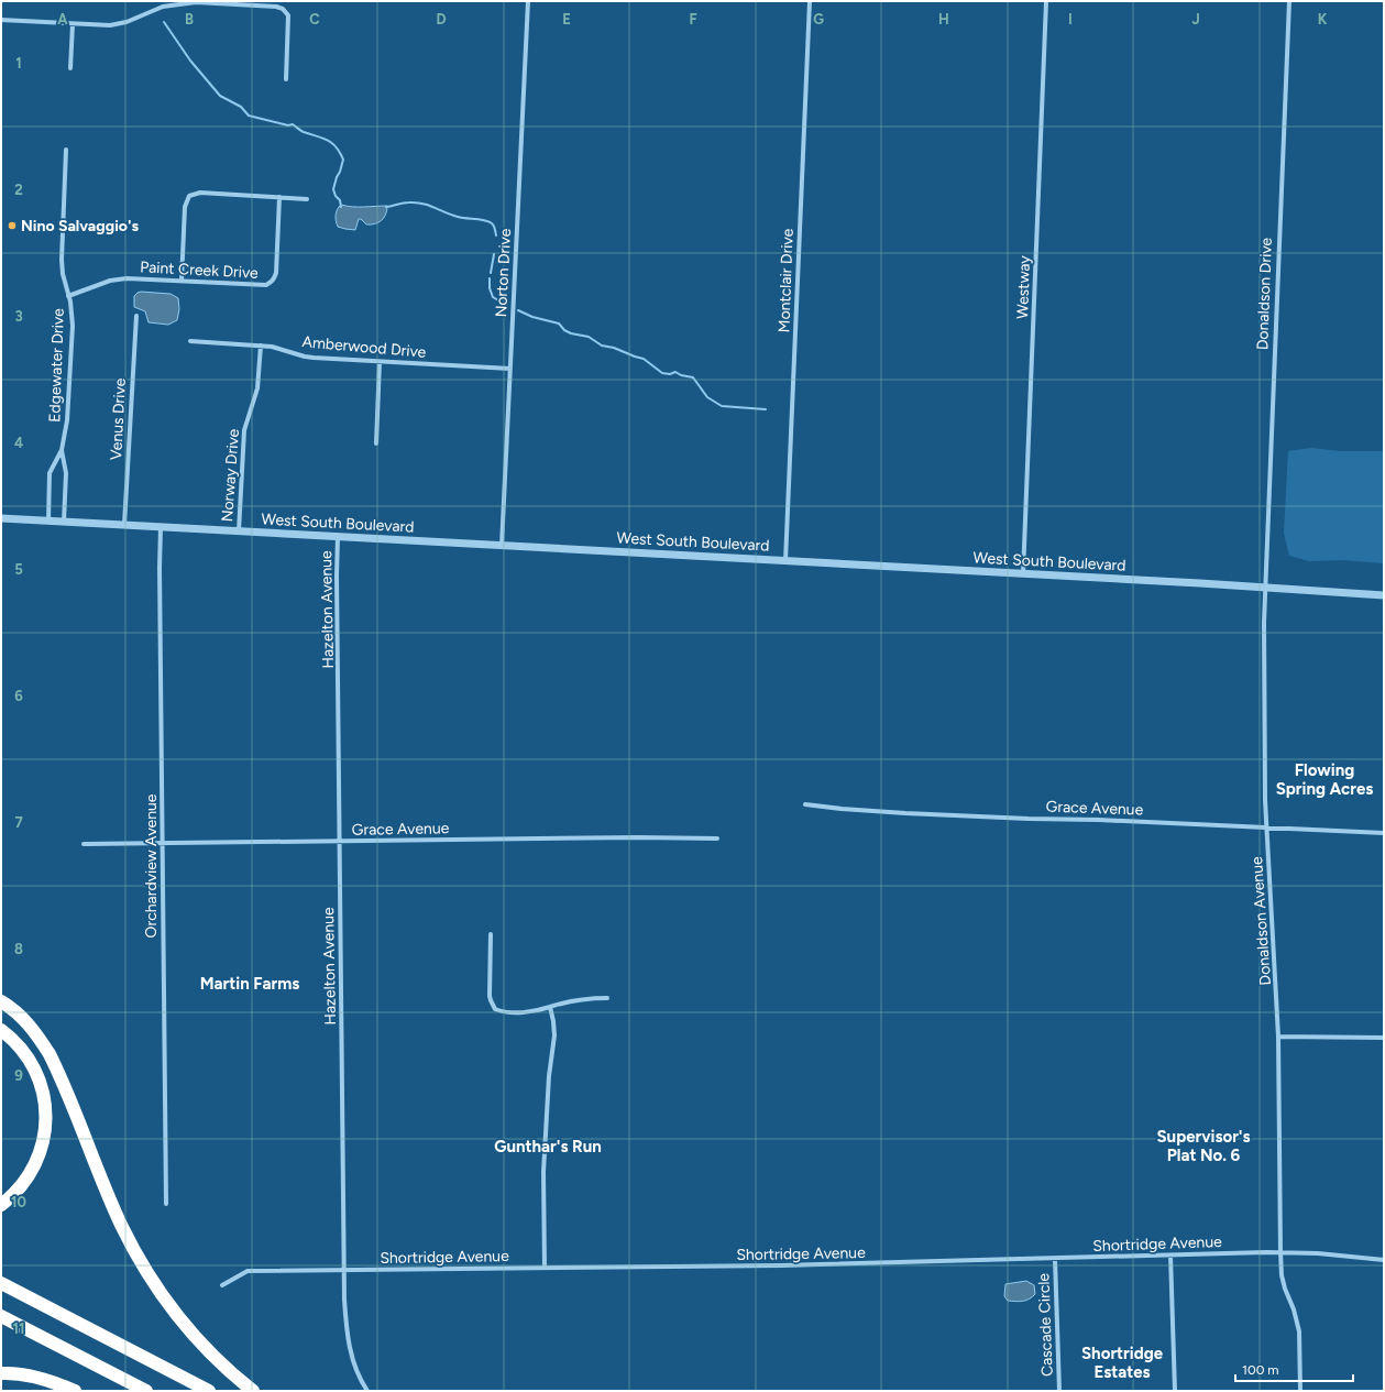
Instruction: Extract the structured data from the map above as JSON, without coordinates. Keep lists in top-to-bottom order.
{
  "streets": {
    "street": [
      "Paint Creek Drive",
      "Norton Drive",
      "Montclair Drive",
      "Westway",
      "Donaldson Drive",
      "Amberwood Drive",
      "Edgewater Drive",
      "Venus Drive",
      "Norway Drive",
      "West South Boulevard",
      "Hazelton Avenue",
      "Grace Avenue",
      "Orchardview Avenue",
      "Donaldson Avenue",
      "Shortridge Avenue",
      "Cascade Circle"
    ]
  },
  "crossings": [
    ["Paint Creek Drive", "Edgewater Drive"],
    ["Norton Drive", "Amberwood Drive"],
    ["Norton Drive", "West South Boulevard"],
    ["Montclair Drive", "West South Boulevard"],
    ["Westway", "West South Boulevard"],
    ["Donaldson Drive", "West South Boulevard"],
    ["Donaldson Drive", "Donaldson Avenue"],
    ["Amberwood Drive", "Norway Drive"],
    ["Edgewater Drive", "West South Boulevard"],
    ["Venus Drive", "West South Boulevard"],
    ["Norway Drive", "West South Boulevard"],
    ["West South Boulevard", "Hazelton Avenue"],
    ["West South Boulevard", "Orchardview Avenue"],
    ["West South Boulevard", "Donaldson Avenue"],
    ["Hazelton Avenue", "Grace Avenue"],
    ["Hazelton Avenue", "Shortridge Avenue"],
    ["Grace Avenue", "Orchardview Avenue"],
    ["Grace Avenue", "Donaldson Avenue"],
    ["Donaldson Avenue", "Shortridge Avenue"],
    ["Shortridge Avenue", "Cascade Circle"]
  ],
  "districts": [
    "Flowing Spring Acres",
    "Martin Farms",
    "Supervisor's Plat No. 6",
    "Gunthar's Run",
    "Shortridge Estates"
  ],
  "places": ["Nino Salvaggio's"],
  "scale_bar": "100 m",
  "grid": {
    "columns": [
      "A",
      "B",
      "C",
      "D",
      "E",
      "F",
      "G",
      "H",
      "I",
      "J",
      "K"
    ],
    "rows": [
      "1",
      "2",
      "3",
      "4",
      "5",
      "6",
      "7",
      "8",
      "9",
      "10",
      "11"
    ]
  }
}
